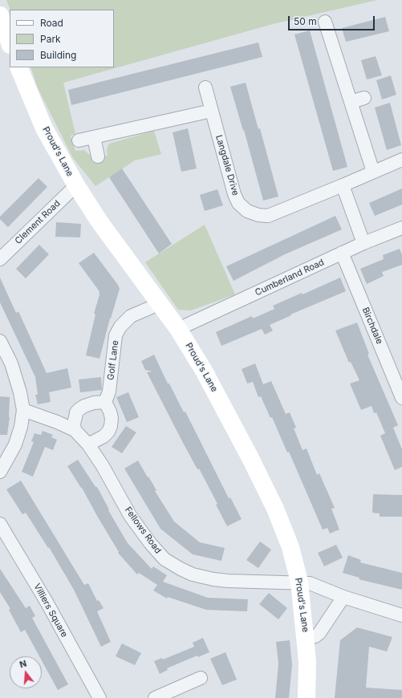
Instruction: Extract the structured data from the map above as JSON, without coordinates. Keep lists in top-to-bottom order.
{
  "streets": {
    "street": [
      "Proud's Lane",
      "Langdale Drive",
      "Clement Road",
      "Cumberland Road",
      "Birchdale",
      "Golf Lane",
      "Fellows Road",
      "Villiers Square"
    ]
  },
  "crossings": [
    ["Proud's Lane", "Clement Road"],
    ["Proud's Lane", "Cumberland Road"],
    ["Proud's Lane", "Golf Lane"],
    ["Proud's Lane", "Fellows Road"],
    ["Cumberland Road", "Birchdale"],
    ["Golf Lane", "Fellows Road"]
  ],
  "legend": ["Road", "Park", "Building"],
  "scale_bar": "50 m",
  "north": "top"
}
